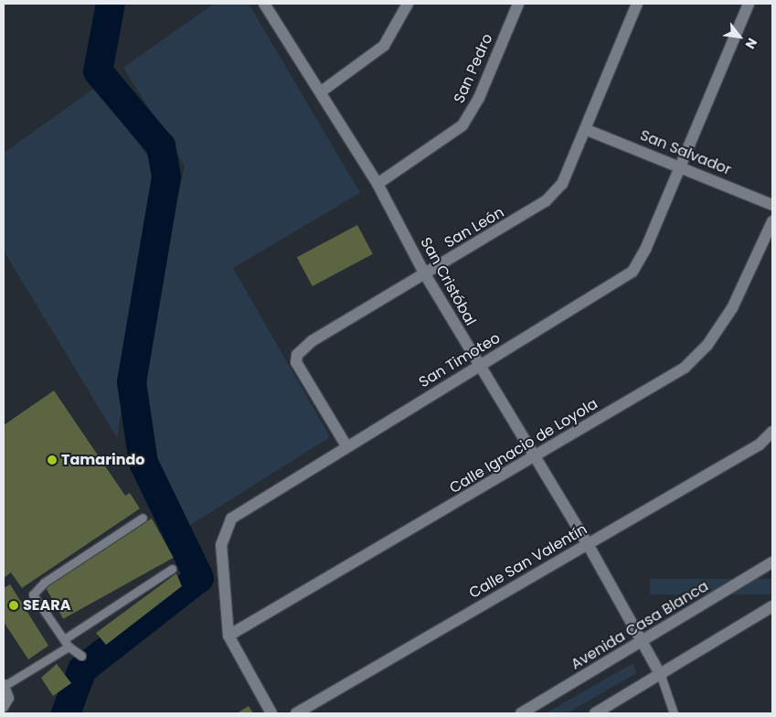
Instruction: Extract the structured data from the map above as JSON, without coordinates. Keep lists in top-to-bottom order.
{
  "streets": {
    "street": [
      "San Pedro",
      "San Salvador",
      "San León",
      "San Cristóbal",
      "San Timoteo",
      "Calle Ignacio de Loyola",
      "Calle San Valentín",
      "Avenida Casa Blanca"
    ]
  },
  "crossings": [
    ["San Pedro", "San Cristóbal"],
    ["San Salvador", "San León"],
    ["San Salvador", "San Timoteo"],
    ["San León", "San Cristóbal"],
    ["San León", "San Timoteo"],
    ["San Cristóbal", "San Timoteo"],
    ["San Cristóbal", "Calle Ignacio de Loyola"],
    ["San Cristóbal", "Calle San Valentín"],
    ["San Cristóbal", "Avenida Casa Blanca"],
    ["San Timoteo", "Calle Ignacio de Loyola"]
  ],
  "places": ["Tamarindo", "SEARA"],
  "north": "bottom right"
}
